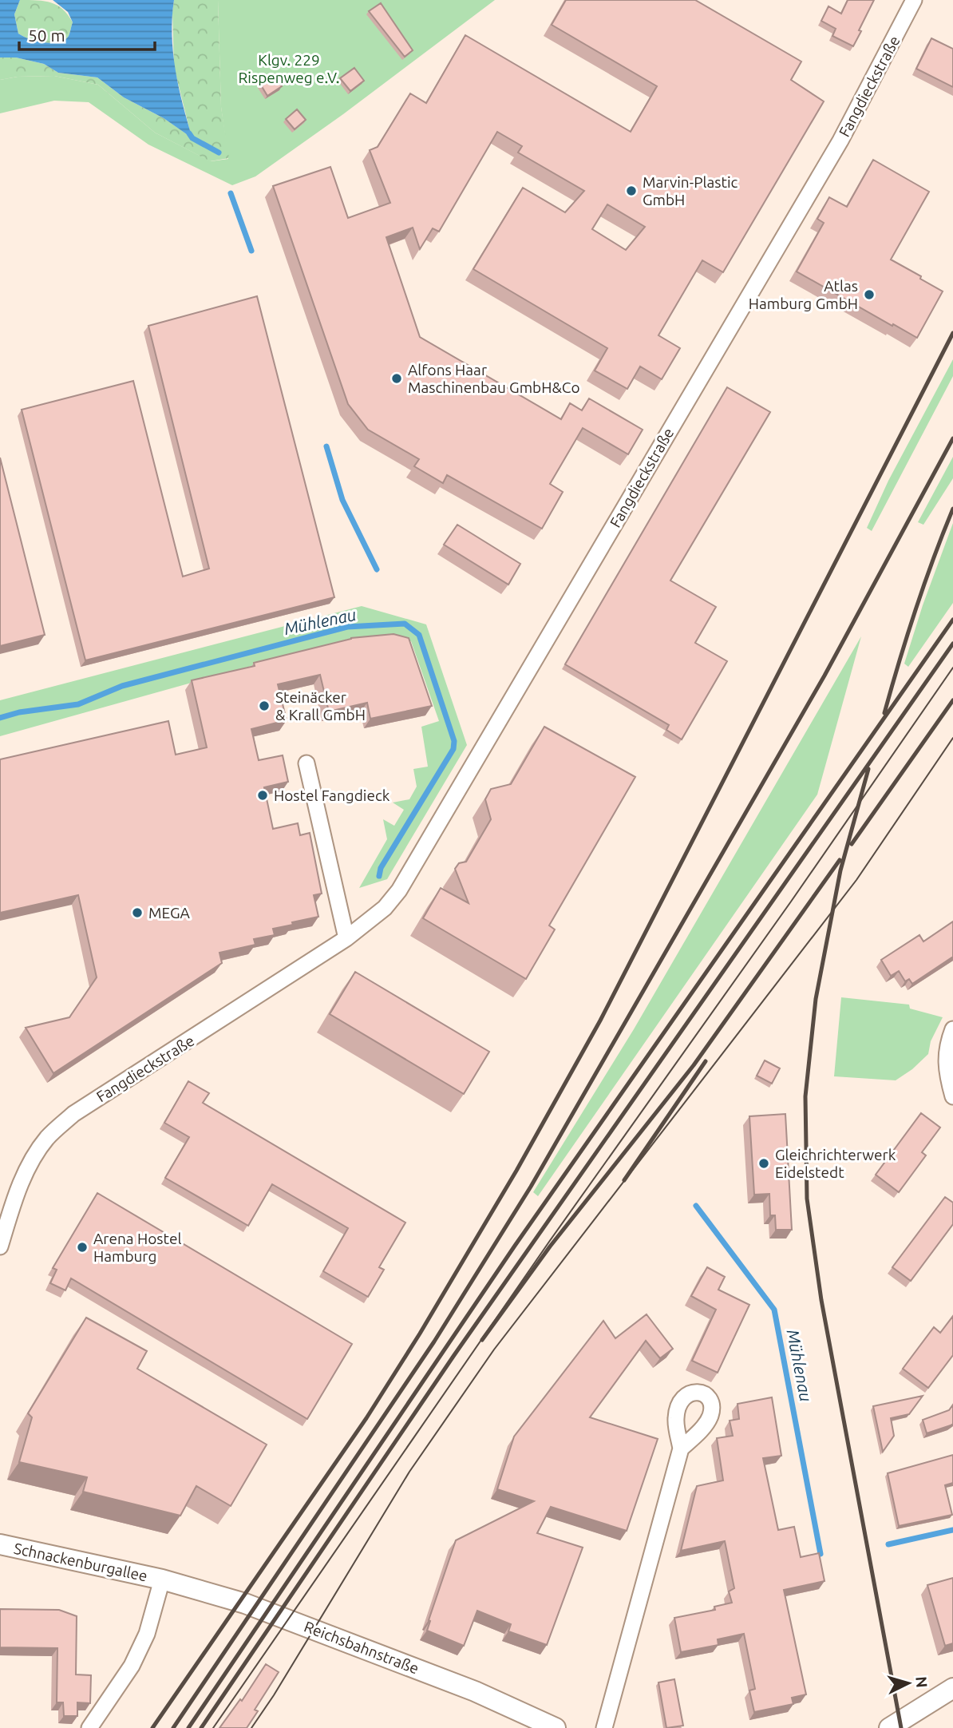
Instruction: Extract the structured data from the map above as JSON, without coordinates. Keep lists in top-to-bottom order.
{
  "streets": {
    "street": ["Fangdieckstraße", "Schnackenburgallee", "Reichsbahnstraße"]
  },
  "crossings": [
    ["Schnackenburgallee", "Reichsbahnstraße"]
  ],
  "water": ["Mühlenau"],
  "parks": ["Klgv. 229 Rispenweg e.V."],
  "places": [
    "Marvin-Plastic GmbH",
    "Atlas Hamburg GmbH",
    "Alfons Haar Maschinenbau GmbH&Co",
    "Steinäcker & Krall GmbH",
    "Hostel Fangdieck",
    "MEGA",
    "Gleichrichterwerk Eidelstedt",
    "Arena Hostel Hamburg"
  ],
  "scale_bar": "50 m",
  "north": "right"
}
